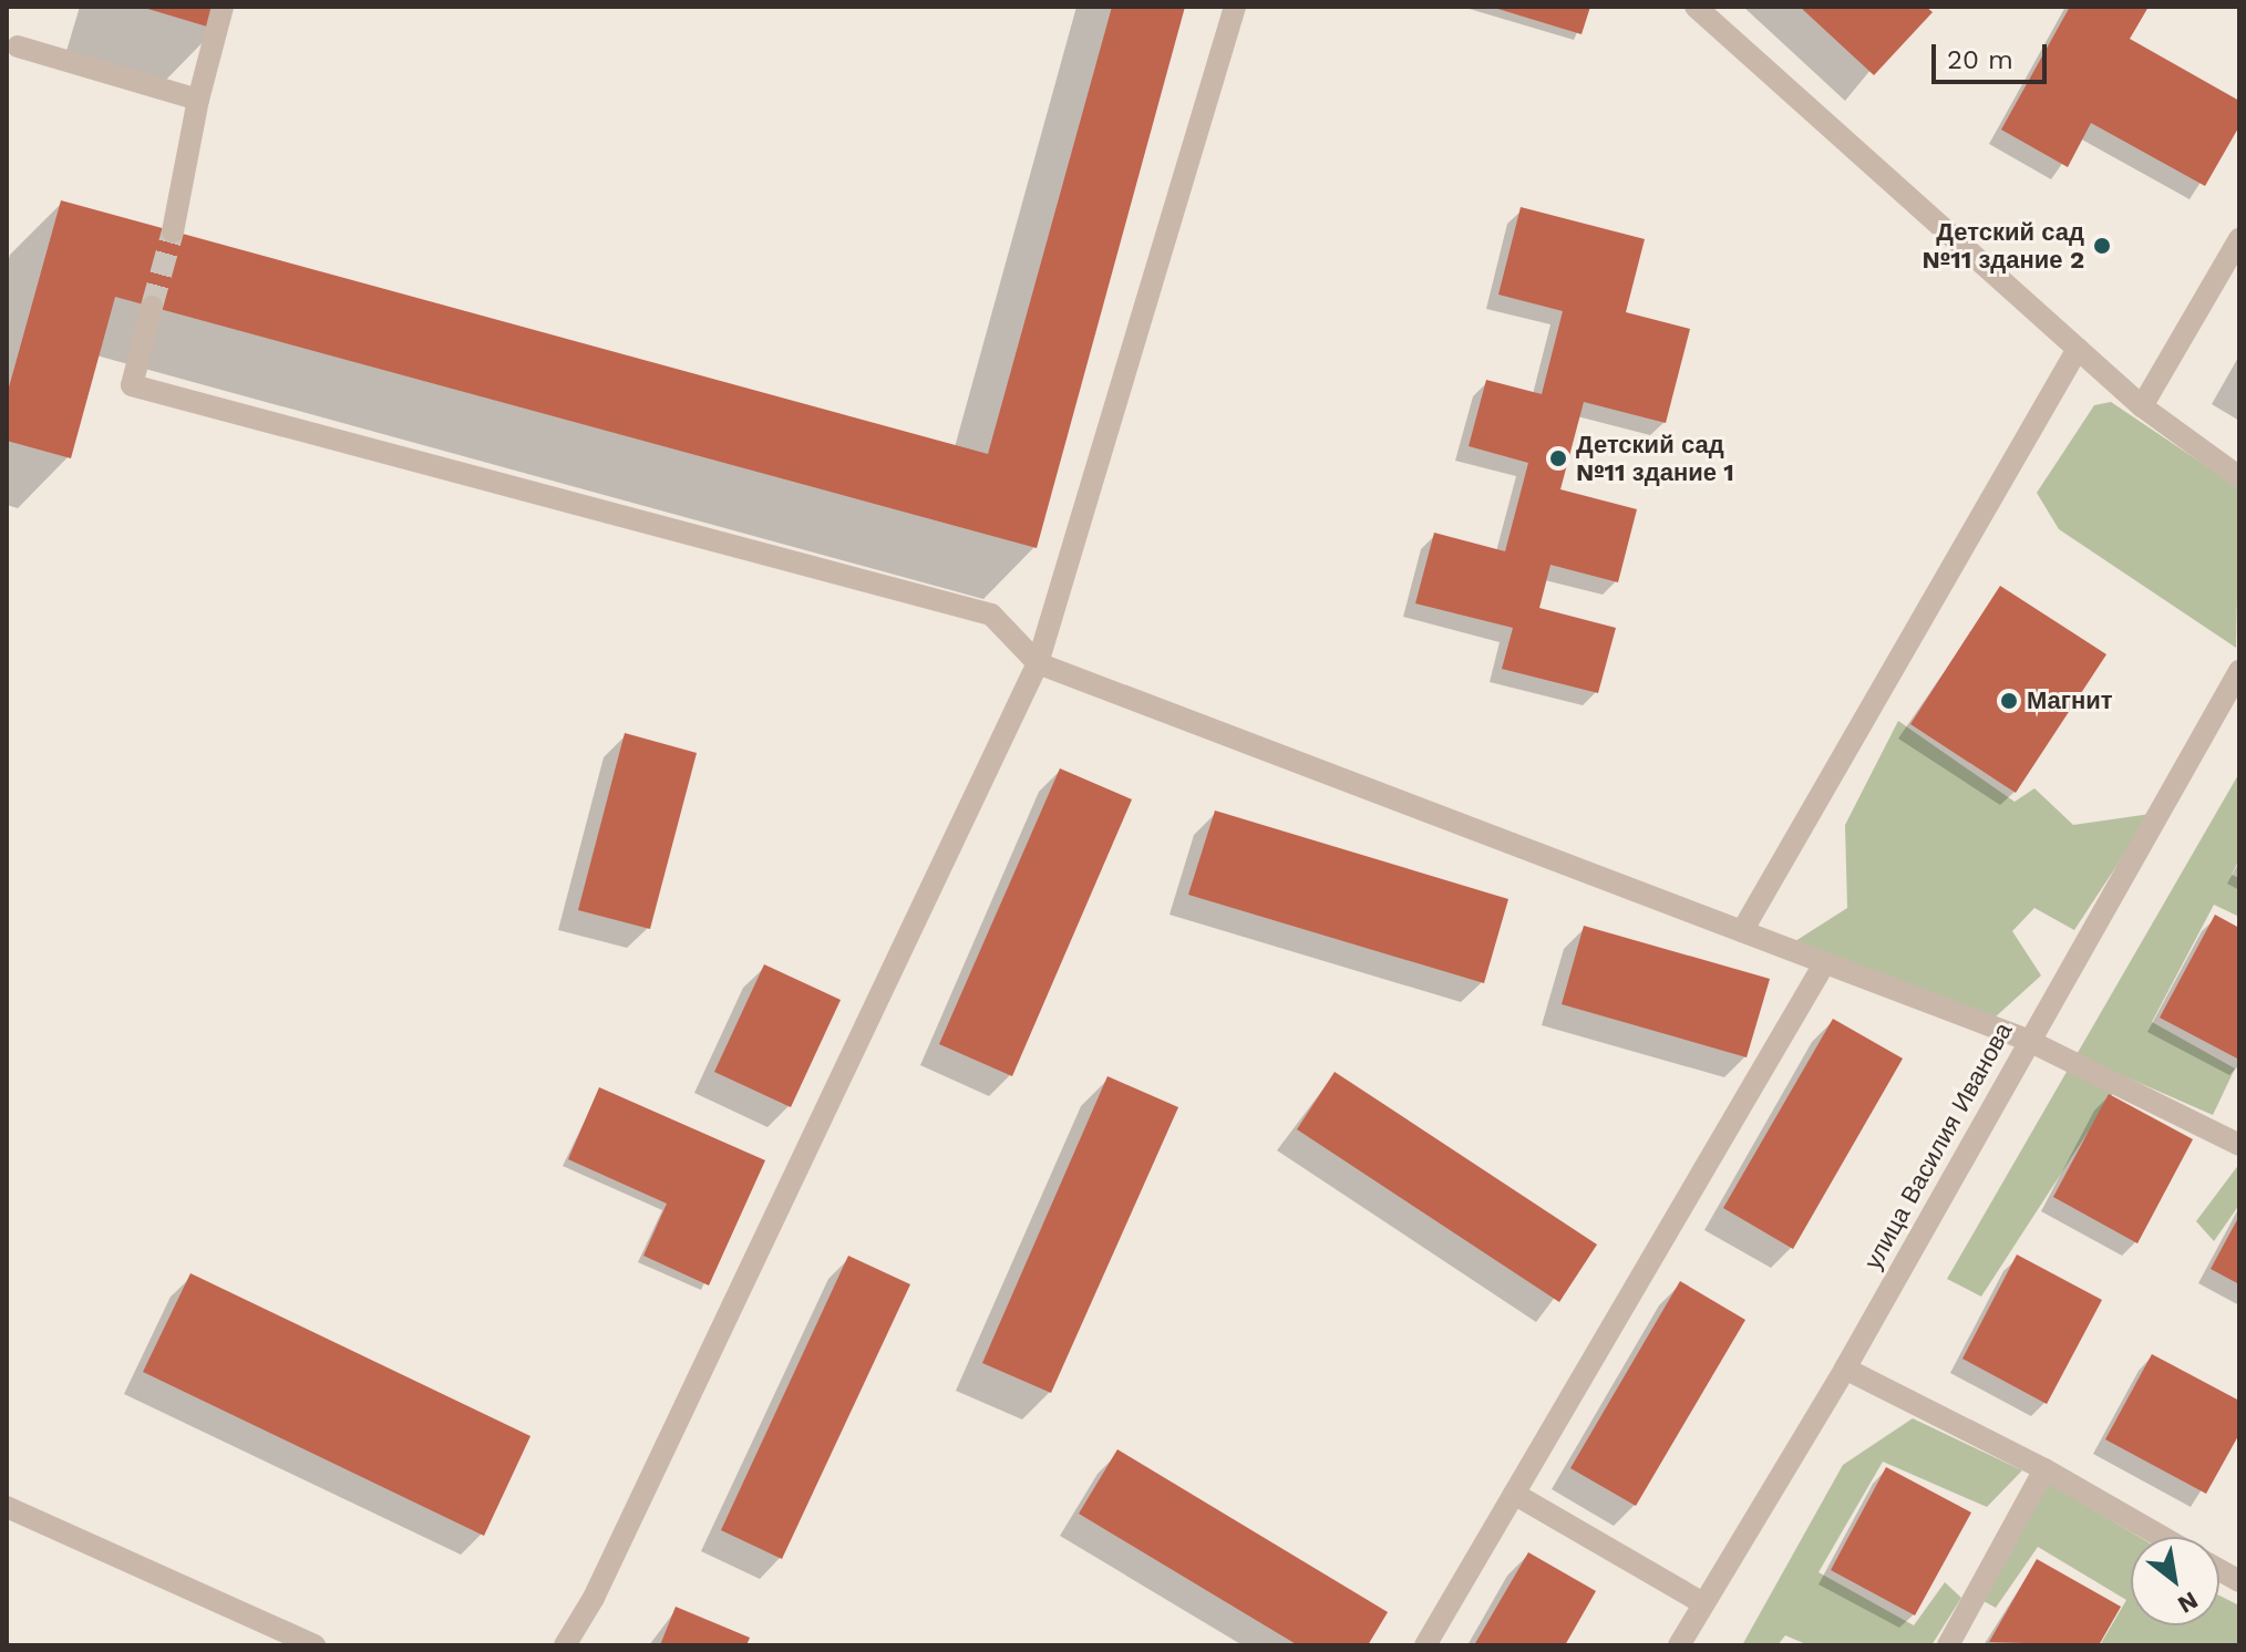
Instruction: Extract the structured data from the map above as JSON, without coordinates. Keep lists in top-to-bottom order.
{
  "streets": {
    "street": ["улица Василия Иванова"]
  },
  "places": ["Детский сад №11 здание 2", "Детский сад №11 здание 1", "Магнит"],
  "scale_bar": "20 m",
  "north": "bottom right"
}
